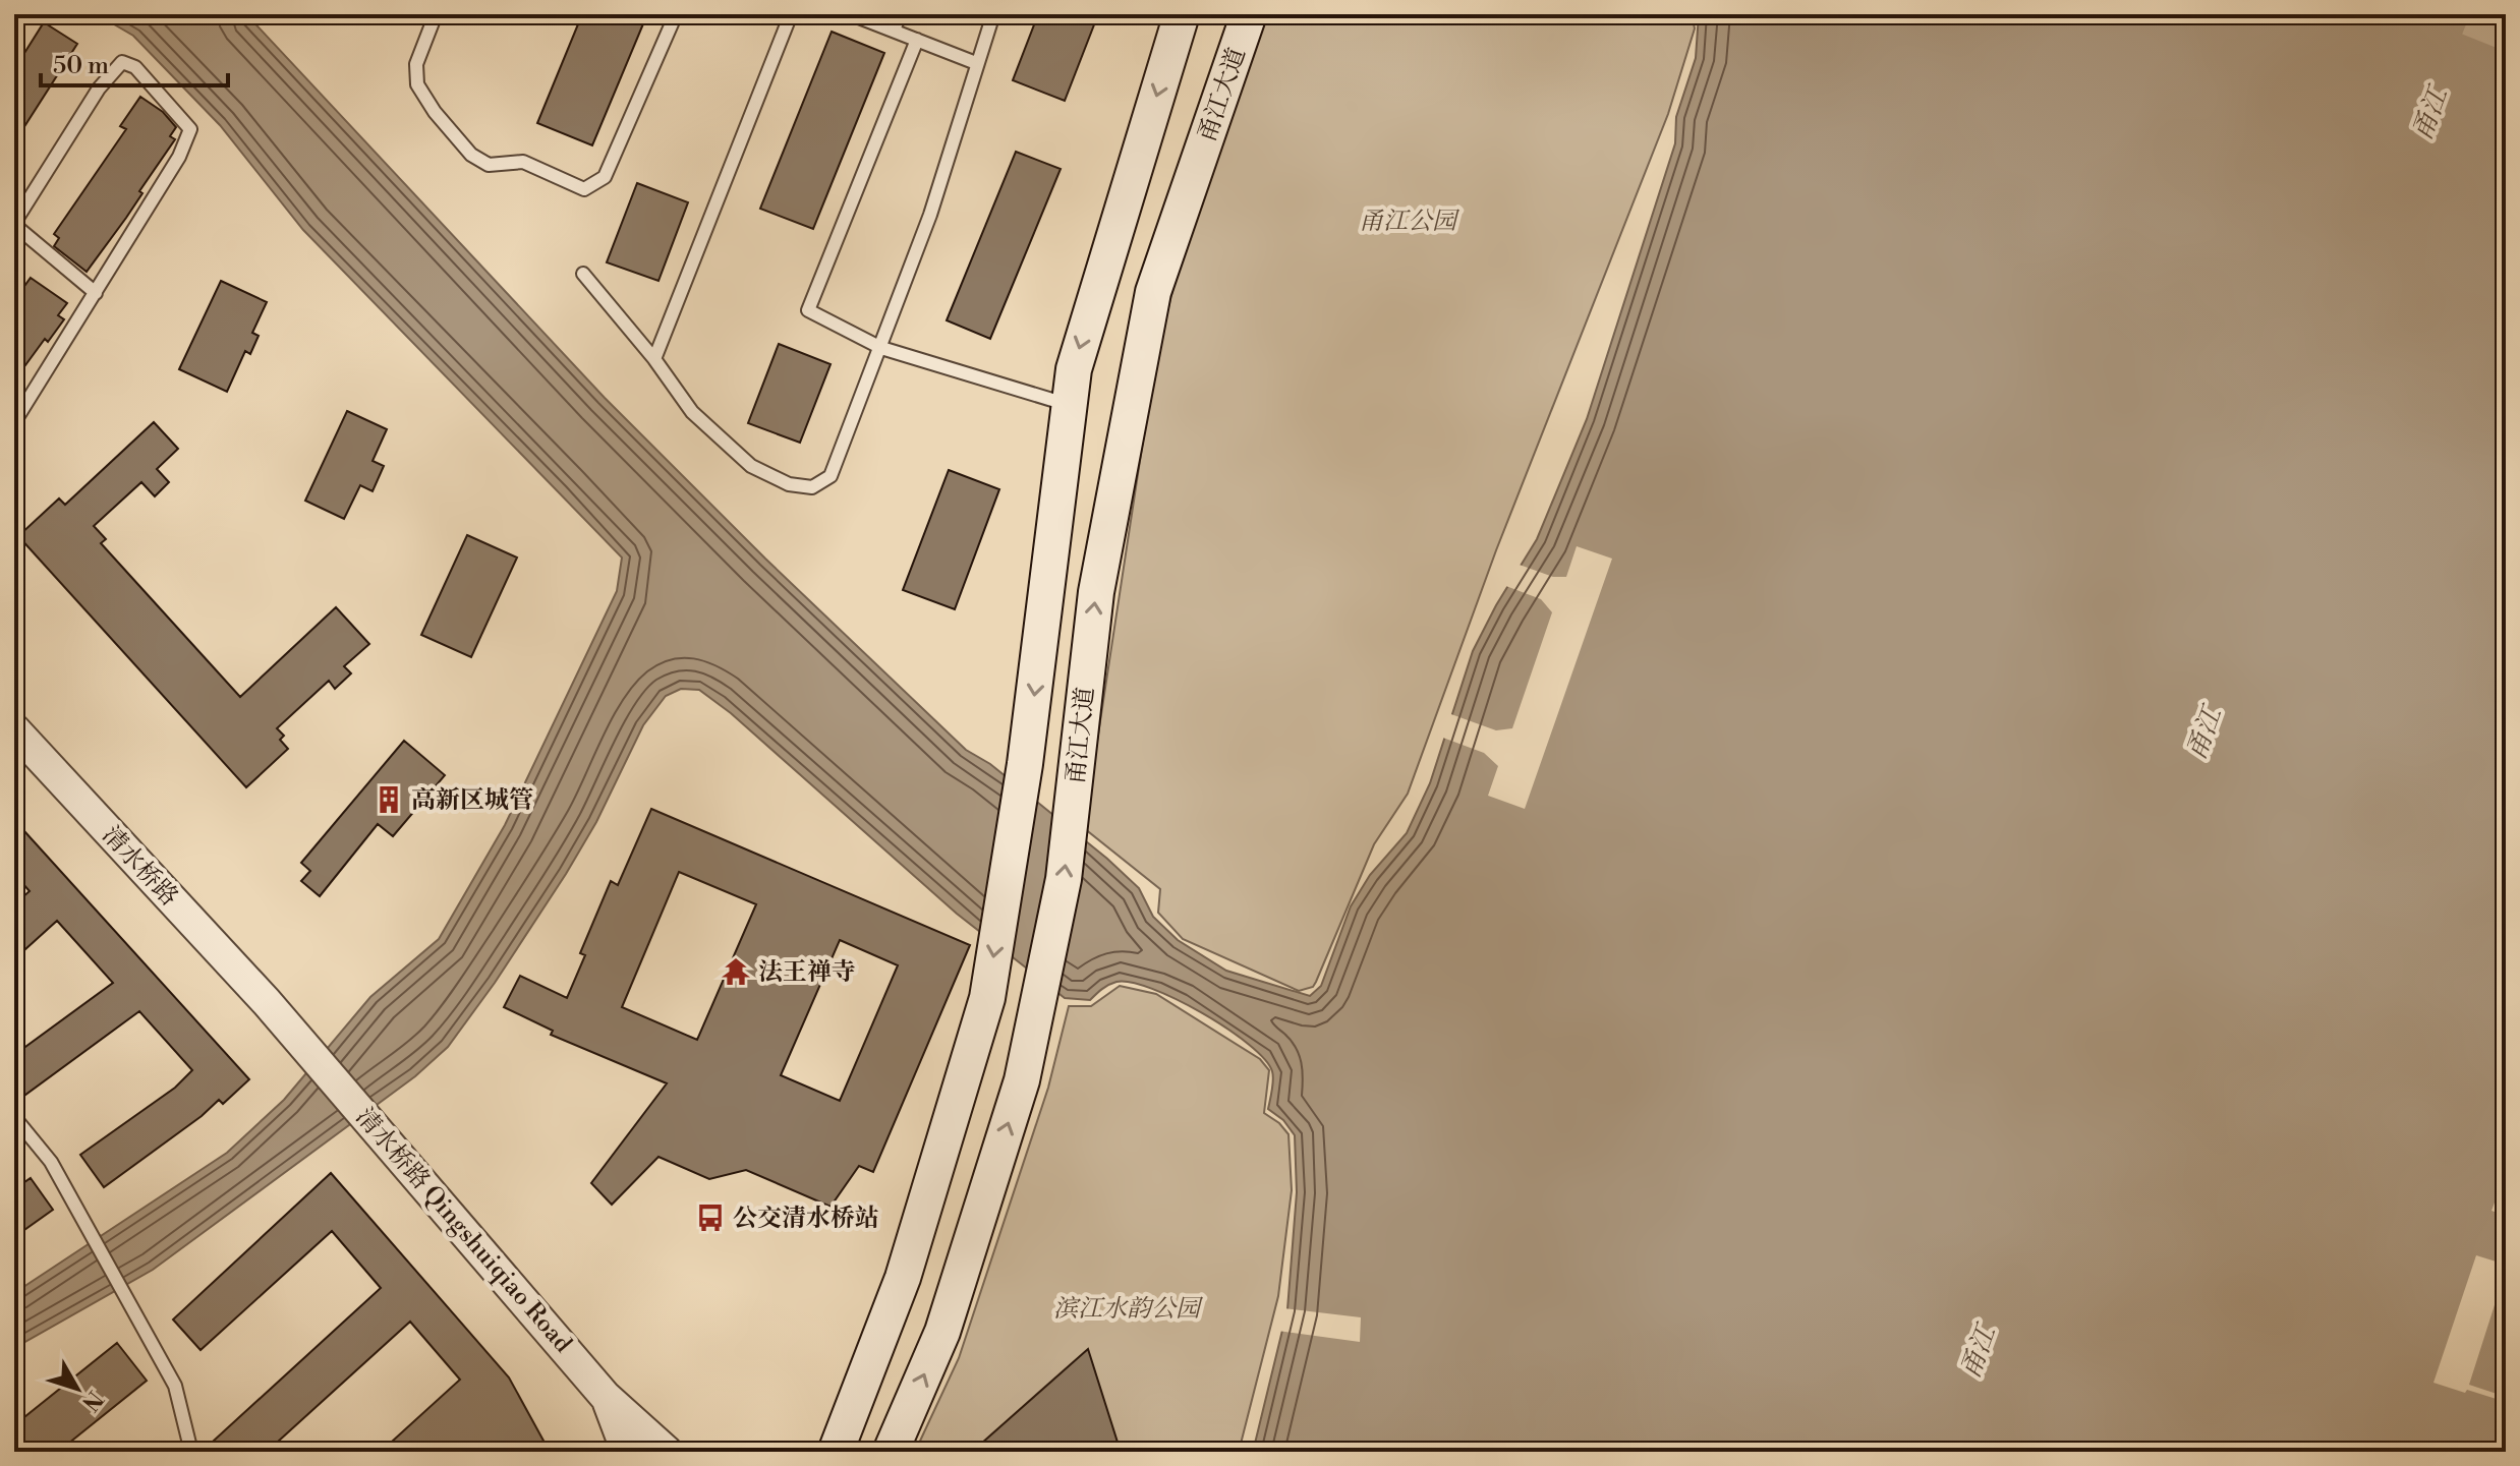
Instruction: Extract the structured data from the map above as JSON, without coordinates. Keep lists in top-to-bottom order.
{
  "streets": {
    "main road": ["甬江大道"],
    "street": ["清水桥路", "清水桥路 Qingshuiqiao Road"]
  },
  "crossings": [
    ["清水桥路", "清水桥路 Qingshuiqiao Road"]
  ],
  "water": ["甬江"],
  "parks": ["甬江公园", "滨江水韵公园"],
  "places": {
    "building": ["高新区城管"],
    "temple": ["法王禅寺"],
    "bus stop": ["公交清水桥站"]
  },
  "scale_bar": "50 m",
  "north": "bottom right"
}
